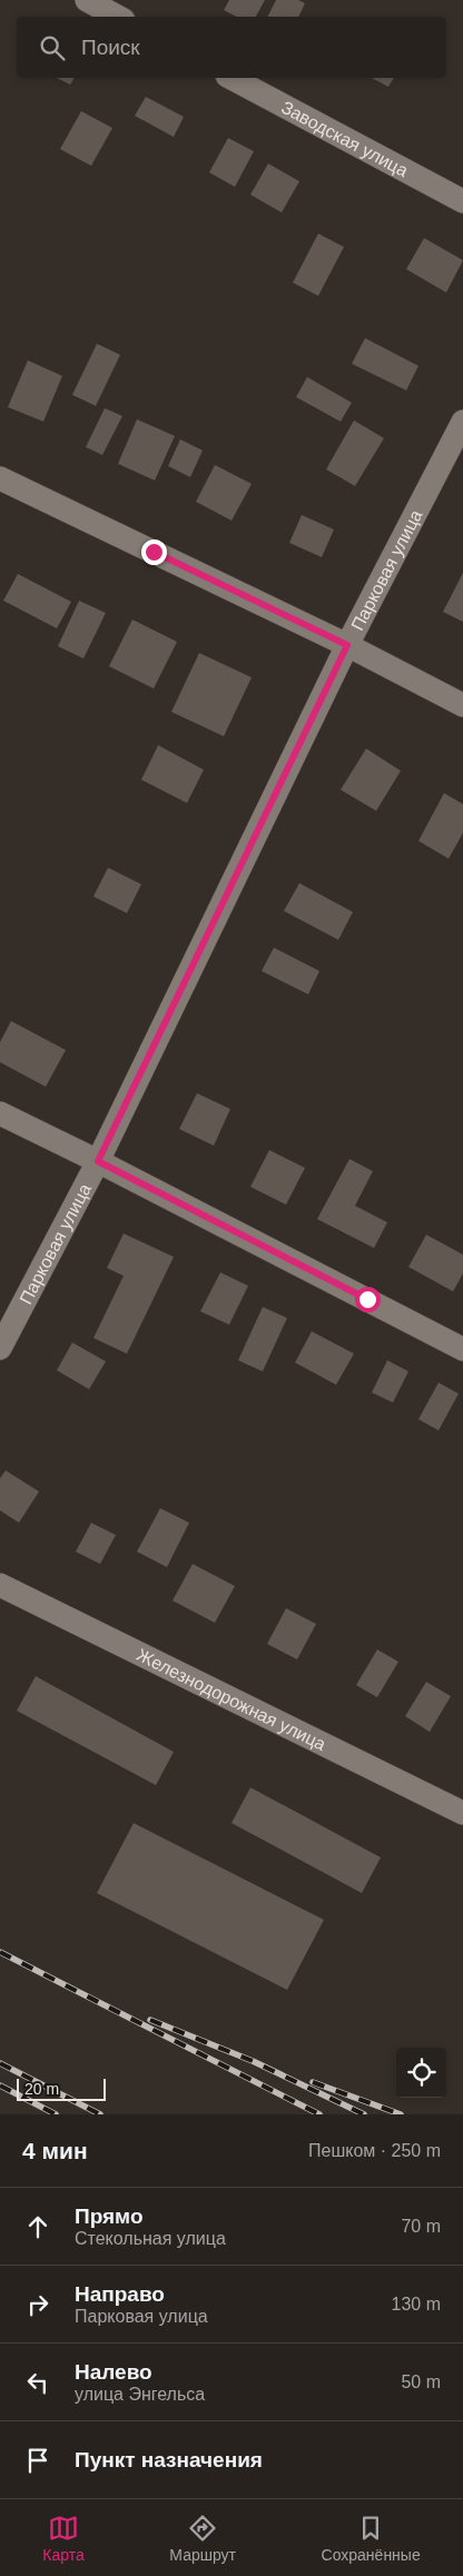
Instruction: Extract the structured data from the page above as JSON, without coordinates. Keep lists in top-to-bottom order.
{
  "streets": {
    "street": ["Заводская улица", "Парковая улица", "Железнодорожная улица"]
  },
  "scale_bar": "20 m",
  "page": {
    "search": "Поиск",
    "scale": "20 m",
    "heading": ["4 мин", "Пешком · 250 m"],
    "list": [
      ["Прямо", "Стекольная улица", "70 m"],
      ["Направо", "Парковая улица", "130 m"],
      ["Налево", "улица Энгельса", "50 m"],
      "Пункт назначения"
    ],
    "nav": ["Карта", "Маршрут", "Сохранённые"]
  }
}
